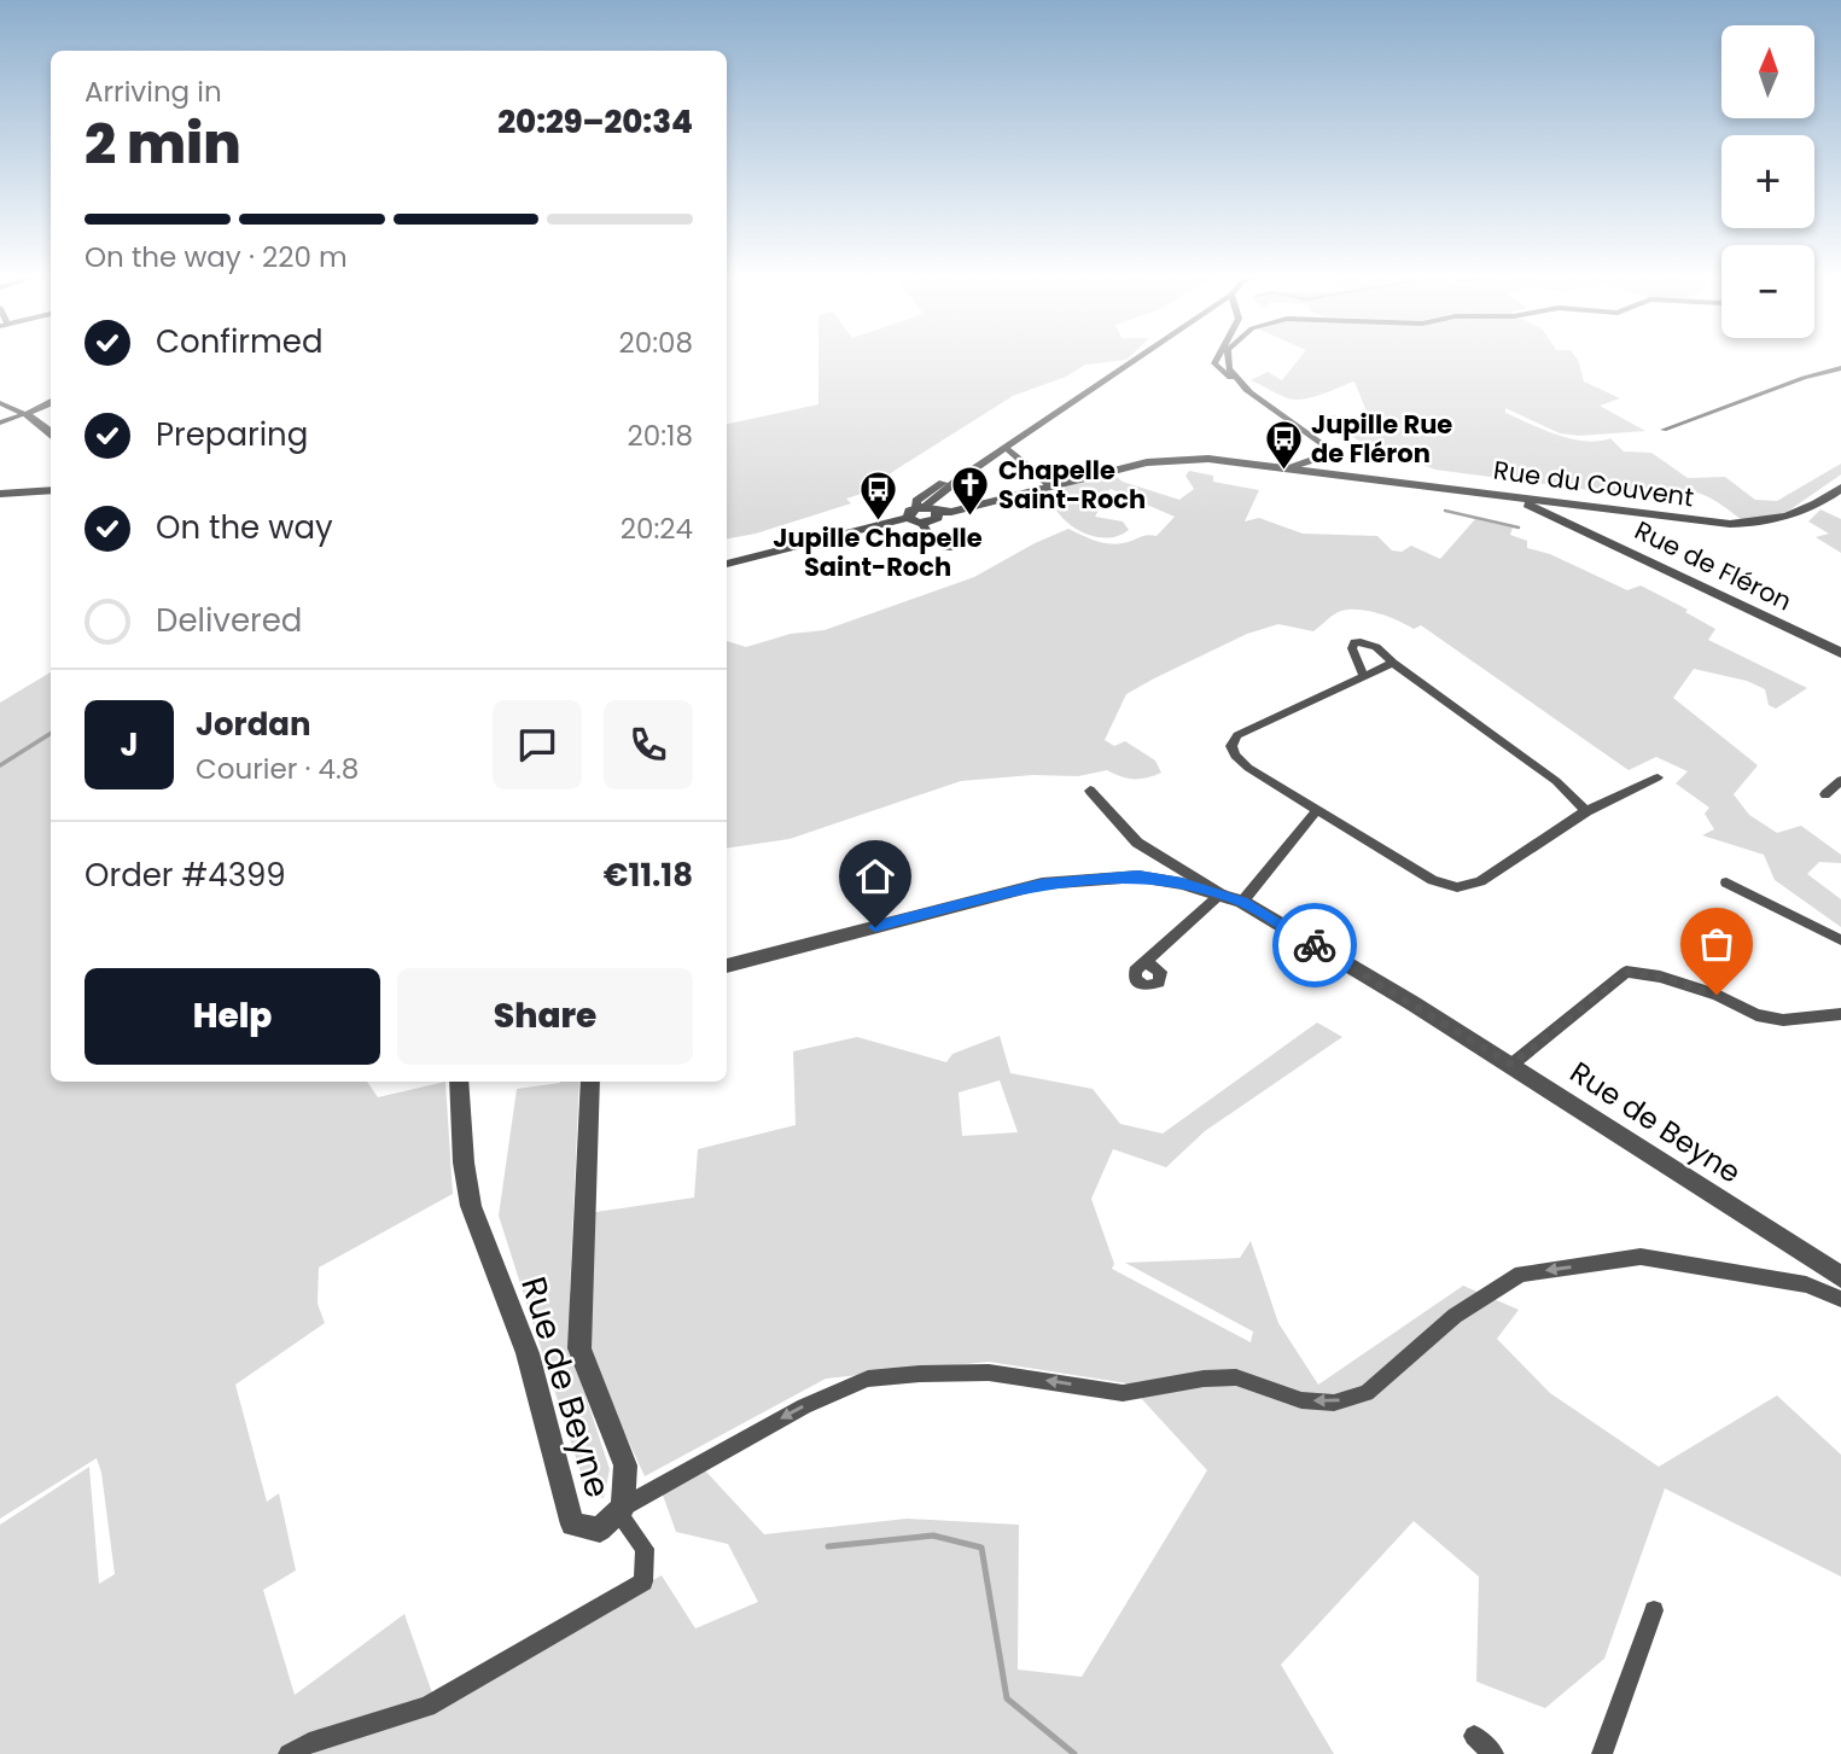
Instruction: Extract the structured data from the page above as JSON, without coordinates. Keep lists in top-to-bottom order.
{
  "streets": {
    "street": ["Rue du Couvent", "Rue de Fléron", "Rue de Beyne"]
  },
  "crossings": [
    ["Rue du Couvent", "Rue de Fléron"]
  ],
  "places": {
    "bus stop": ["Jupille Rue de Fléron", "Jupille Chapelle Saint-Roch"],
    "church": ["Chapelle Saint-Roch"]
  },
  "north": "top",
  "page": {
    "map_buttons": ["+", "−"],
    "heading": ["2 min", "Arriving in", "20:29–20:34"],
    "panel": [
      "Jordan",
      "Courier · 4.8",
      "Order #4399",
      "€11.18"
    ],
    "bar": "On the way · 220 m",
    "list": [
      ["Confirmed", "20:08"],
      ["Preparing", "20:18"],
      ["On the way", "20:24"],
      "Delivered"
    ],
    "round": "J",
    "buttons": ["Help", "Share"]
  }
}
